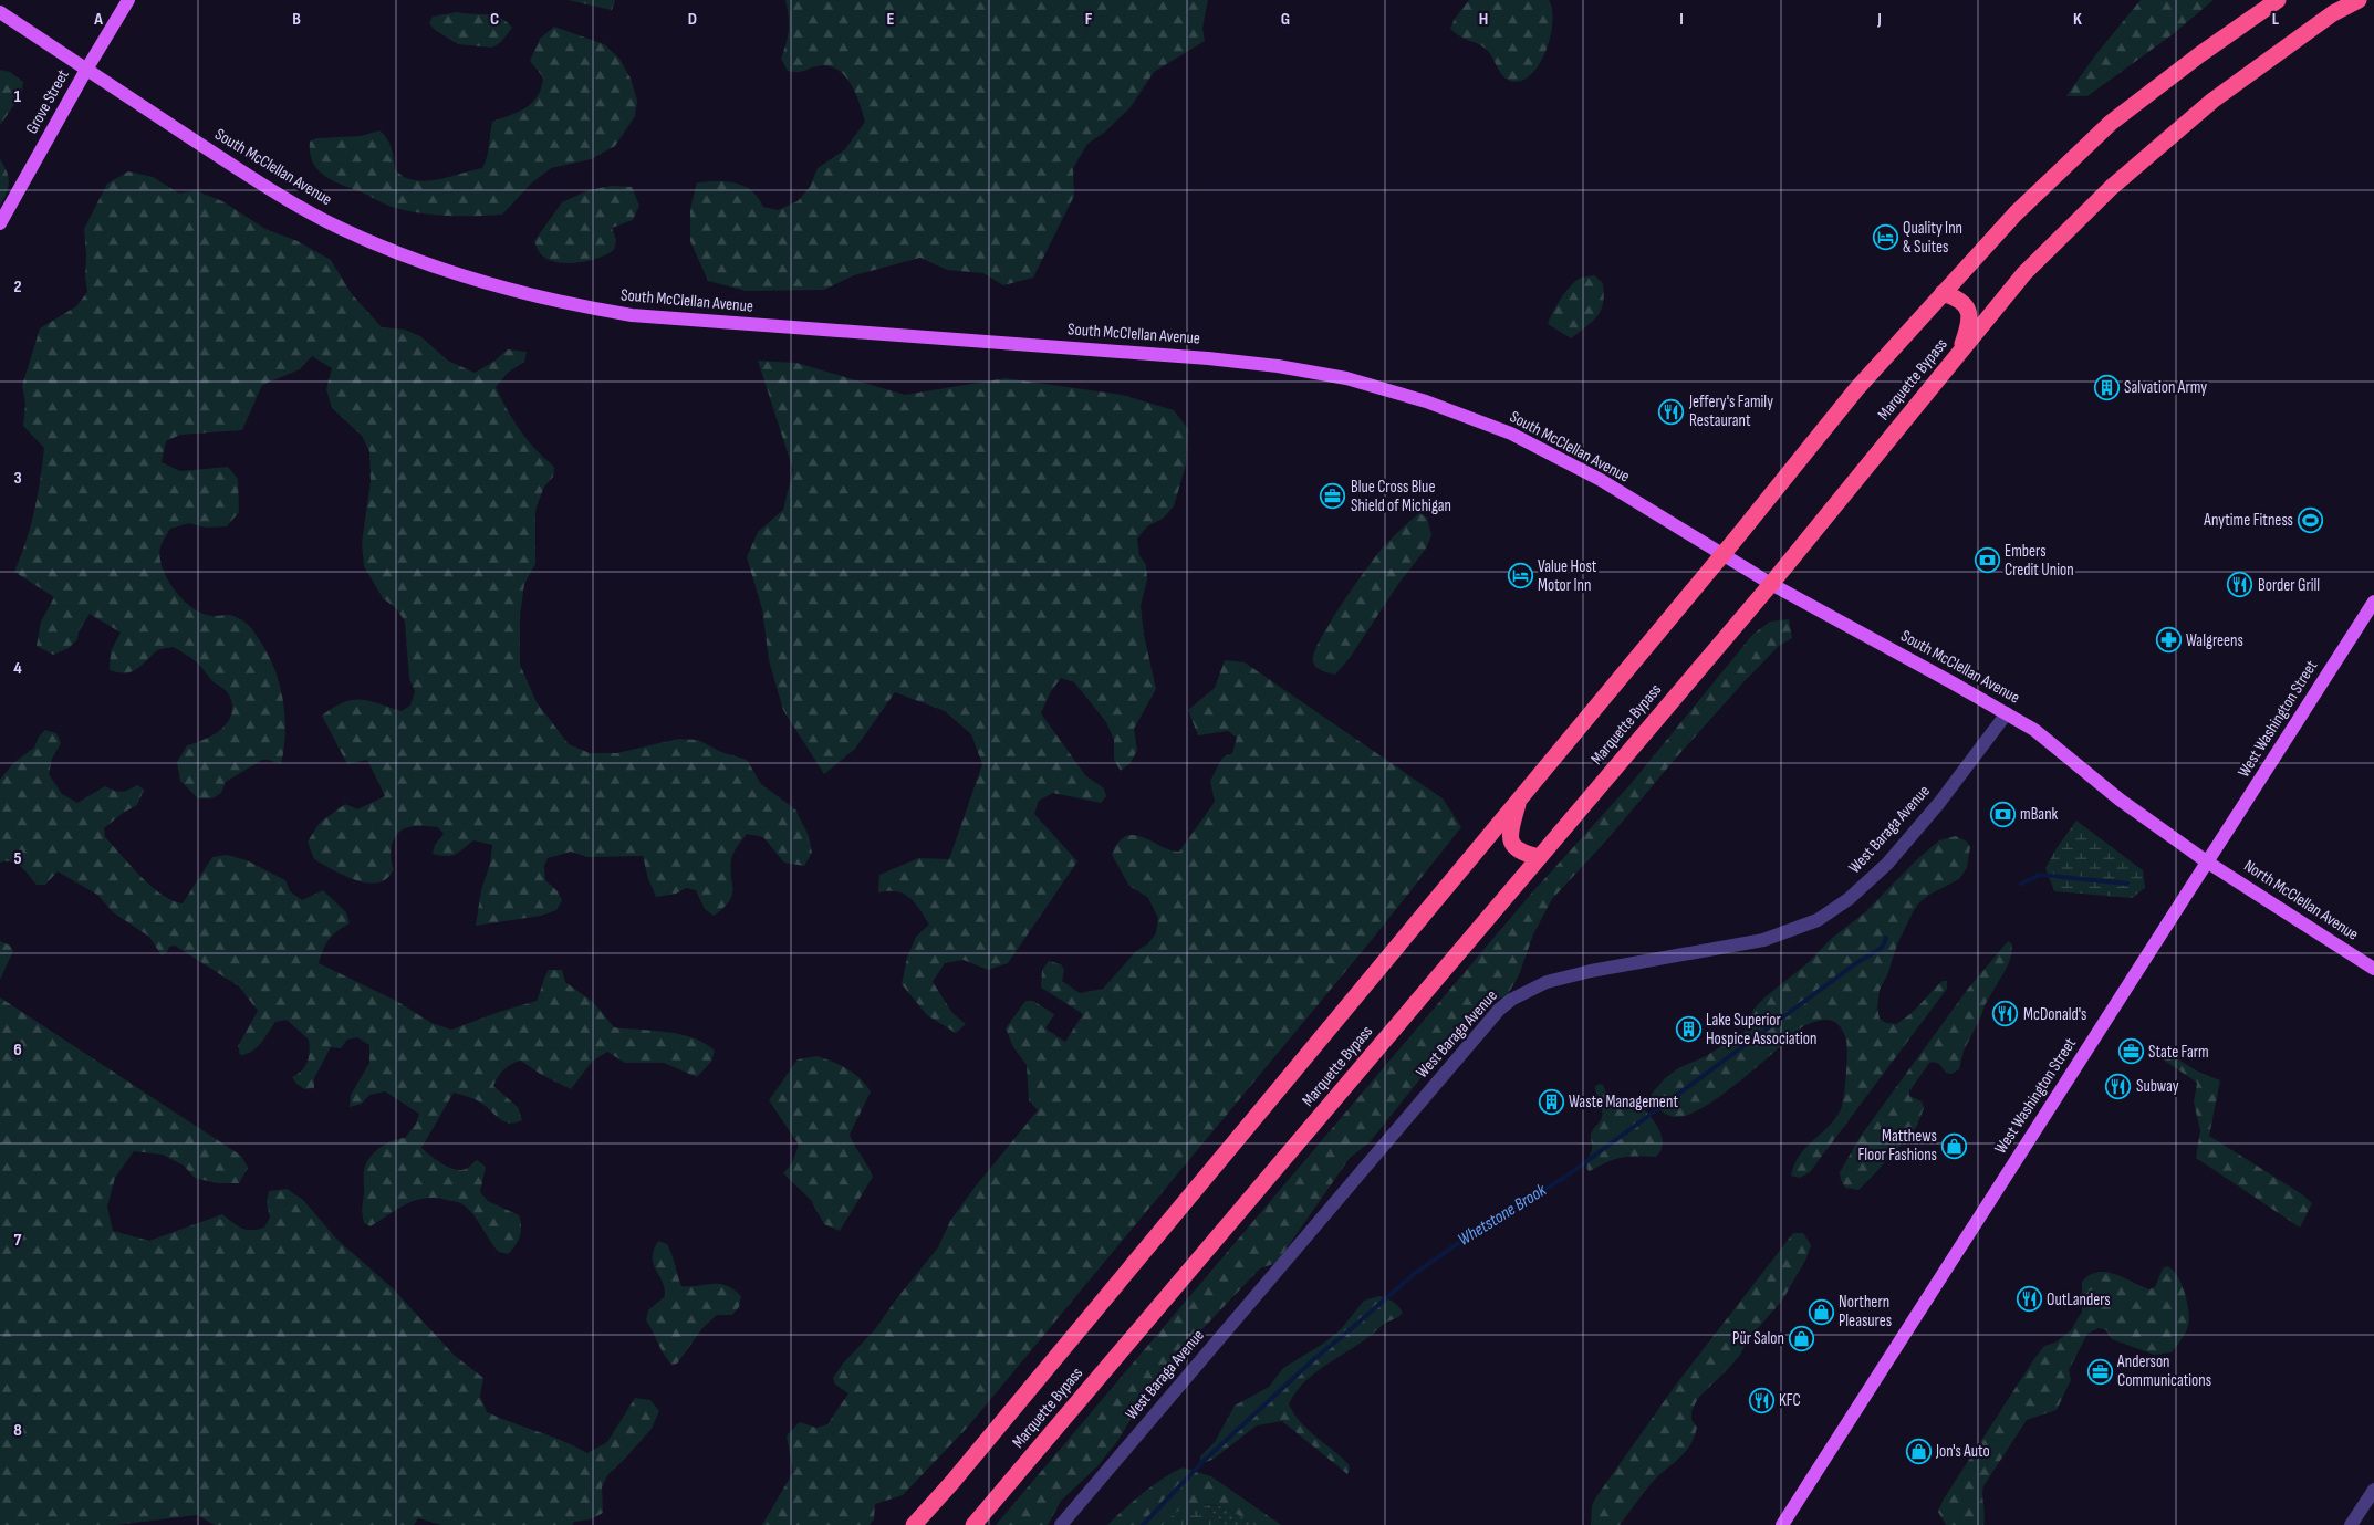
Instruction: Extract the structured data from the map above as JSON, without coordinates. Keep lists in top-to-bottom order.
{
  "streets": {
    "highway": ["Marquette Bypass"],
    "main road": [
      "Grove Street",
      "South McClellan Avenue",
      "West Washington Street",
      "North McClellan Avenue"
    ],
    "street": ["West Baraga Avenue"]
  },
  "crossings": [
    ["Grove Street", "South McClellan Avenue"],
    ["South McClellan Avenue", "Marquette Bypass"],
    ["South McClellan Avenue", "West Washington Street"],
    ["South McClellan Avenue", "West Baraga Avenue"],
    ["South McClellan Avenue", "North McClellan Avenue"],
    ["West Washington Street", "North McClellan Avenue"]
  ],
  "water": ["Whetstone Brook"],
  "places": {
    "hotel": ["Quality Inn & Suites", "Value Host Motor Inn"],
    "building": ["Salvation Army", "Lake Superior Hospice Association", "Waste Management"],
    "restaurant": [
      "Jeffery's Family Restaurant",
      "Border Grill",
      "McDonald's",
      "Subway",
      "OutLanders",
      "KFC"
    ],
    "office": ["Blue Cross Blue Shield of Michigan", "State Farm", "Anderson Communications"],
    "sports": ["Anytime Fitness"],
    "bank": ["Embers Credit Union", "mBank"],
    "pharmacy": ["Walgreens"],
    "shop": [
      "Matthews Floor Fashions",
      "Northern Pleasures",
      "Pür Salon",
      "Jon's Auto"
    ]
  },
  "grid": {
    "columns": [
      "A",
      "B",
      "C",
      "D",
      "E",
      "F",
      "G",
      "H",
      "I",
      "J",
      "K",
      "L"
    ],
    "rows": [
      "1",
      "2",
      "3",
      "4",
      "5",
      "6",
      "7",
      "8"
    ]
  }
}
